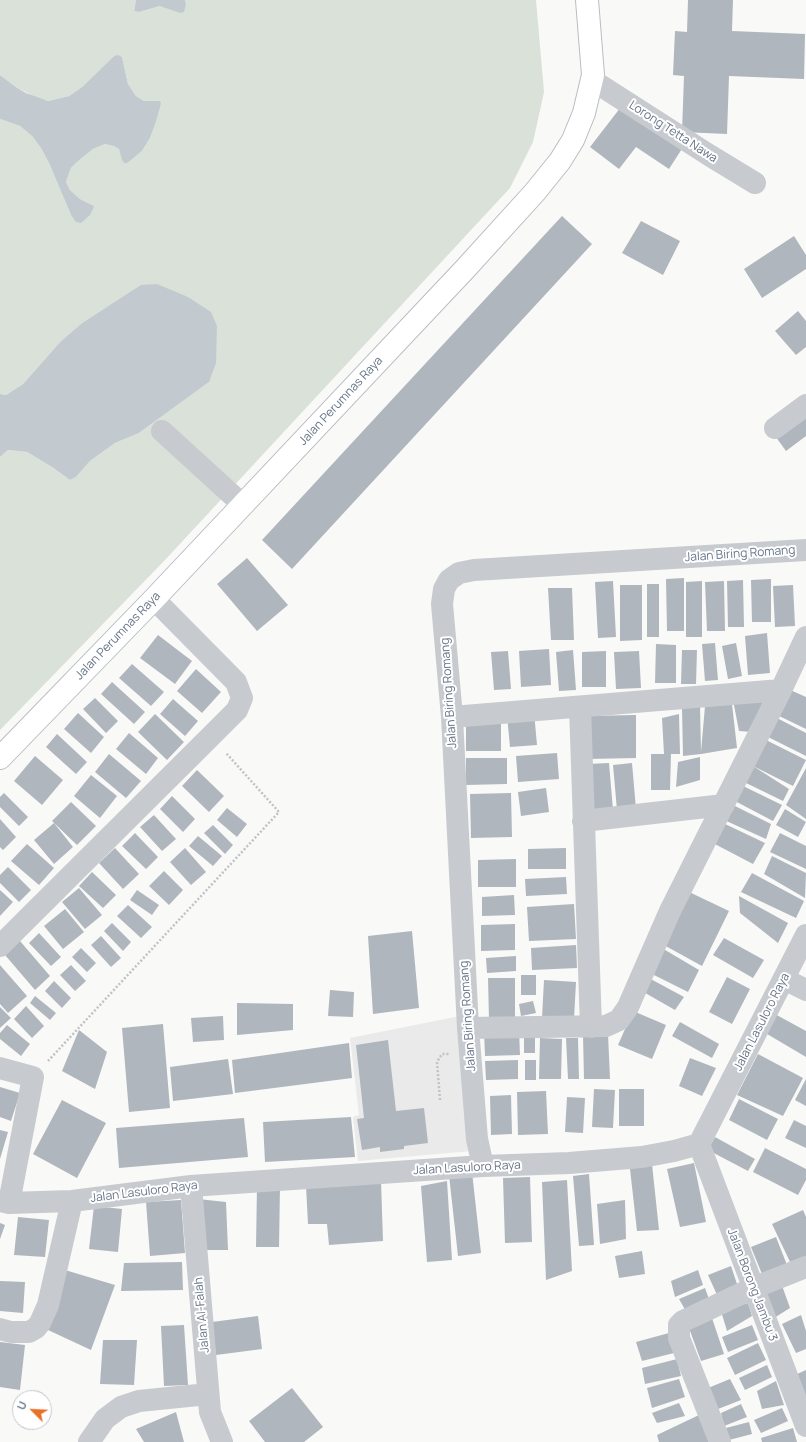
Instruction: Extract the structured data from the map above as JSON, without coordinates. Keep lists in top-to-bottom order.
{
  "streets": {
    "street": [
      "Lorong Tetta Nawa",
      "Jalan Perumnas Raya",
      "Jalan Biring Romang",
      "Jalan Lasuloro Raya",
      "Jalan Borong Jambu 3",
      "Jalan Al-Falah"
    ]
  },
  "crossings": [
    ["Lorong Tetta Nawa", "Jalan Perumnas Raya"],
    ["Jalan Biring Romang", "Jalan Lasuloro Raya"],
    ["Jalan Lasuloro Raya", "Jalan Borong Jambu 3"],
    ["Jalan Lasuloro Raya", "Jalan Al-Falah"]
  ],
  "north": "top left"
}
